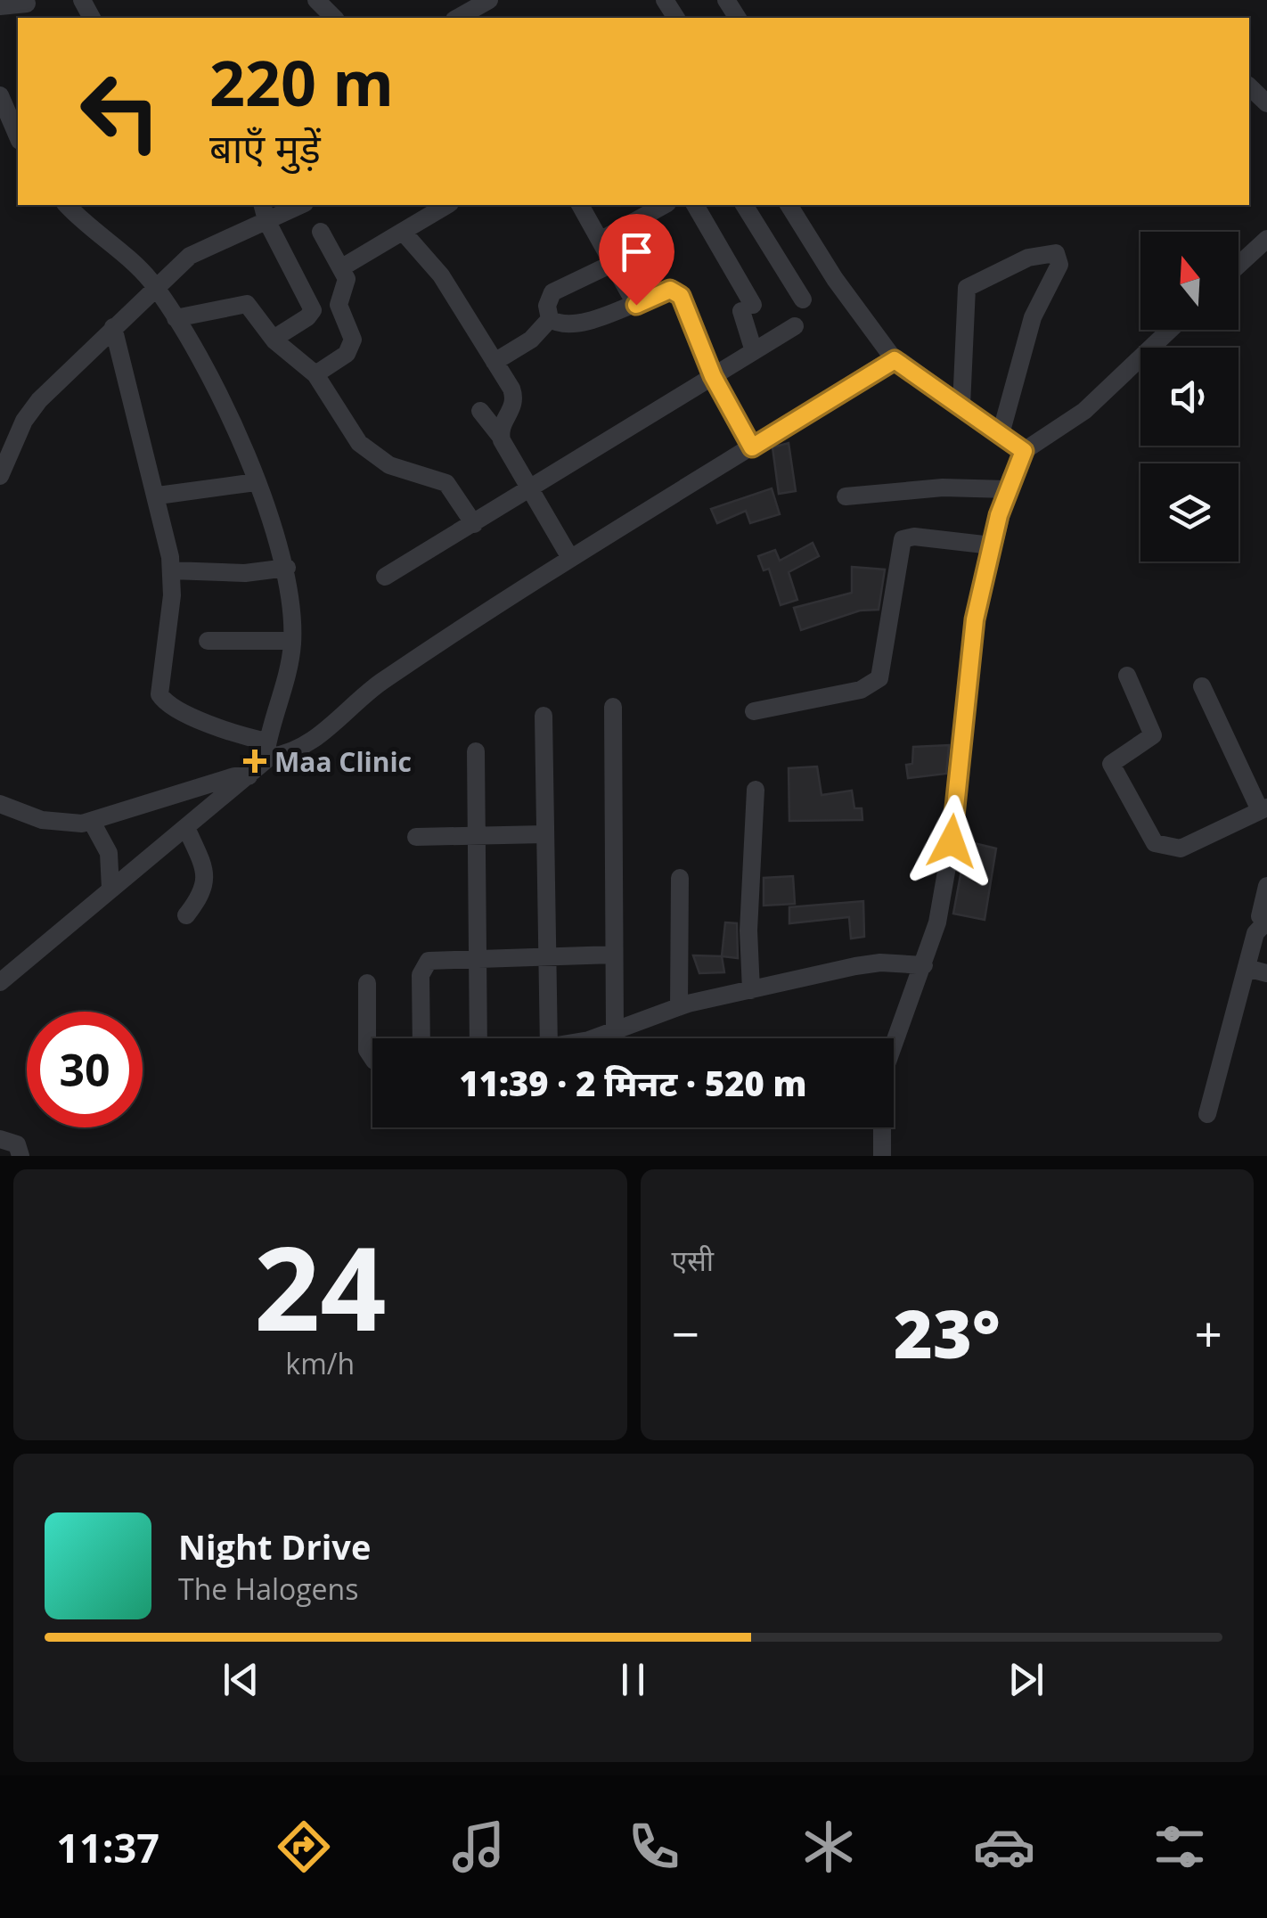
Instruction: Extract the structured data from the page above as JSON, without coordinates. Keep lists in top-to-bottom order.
{
  "places": {
    "health": ["Maa Clinic"]
  },
  "north": "top",
  "page": {
    "turn": ["220 m", "बाएँ मुड़ें"],
    "limit": "30",
    "trip": "11:39 · 2 मिनट · 520 m",
    "tile": [
      ["24", "km/h"],
      "एसी"
    ],
    "heat": ["−", "23°", "+"],
    "song": ["Night Drive", "The Halogens"],
    "tabs": "11:37"
  }
}
